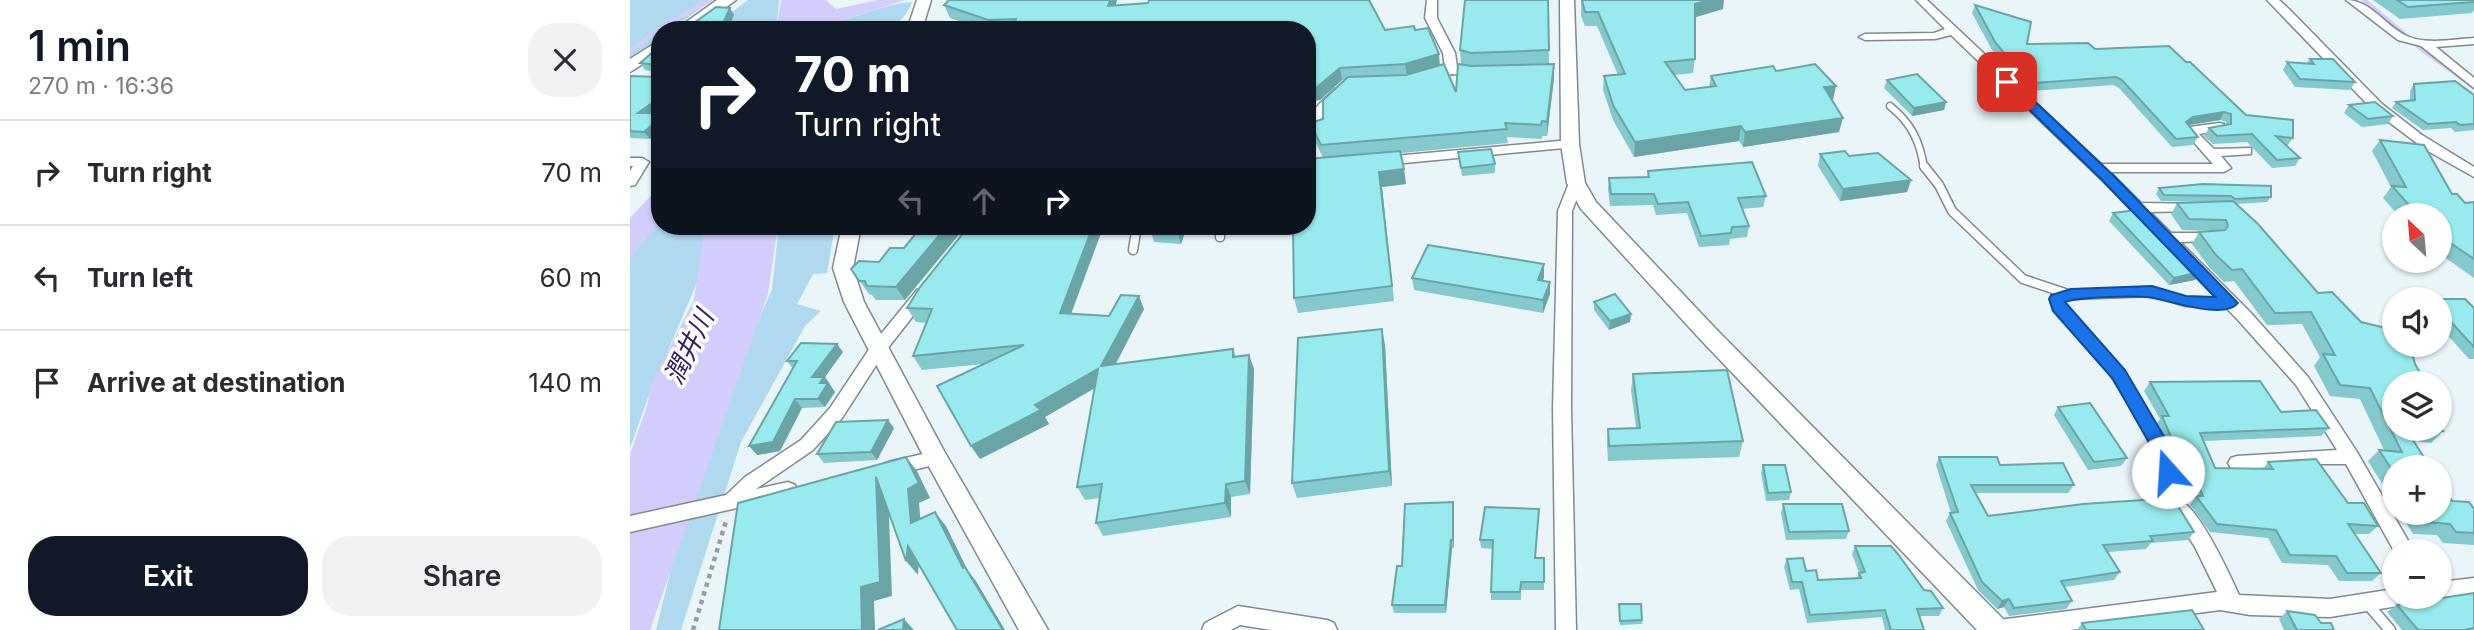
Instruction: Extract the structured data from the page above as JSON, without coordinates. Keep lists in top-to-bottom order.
{
  "water": ["潤井川"],
  "north": "top left",
  "page": {
    "heading": ["1 min", "270 m · 16:36"],
    "turn": ["70 m", "Turn right"],
    "list": [
      {
        "name": "Turn right",
        "value": "70 m"
      },
      {
        "name": "Turn left",
        "value": "60 m"
      },
      {
        "name": "Arrive at destination",
        "value": "140 m"
      }
    ],
    "map_buttons": ["+", "−"],
    "buttons": ["Exit", "Share"]
  }
}
